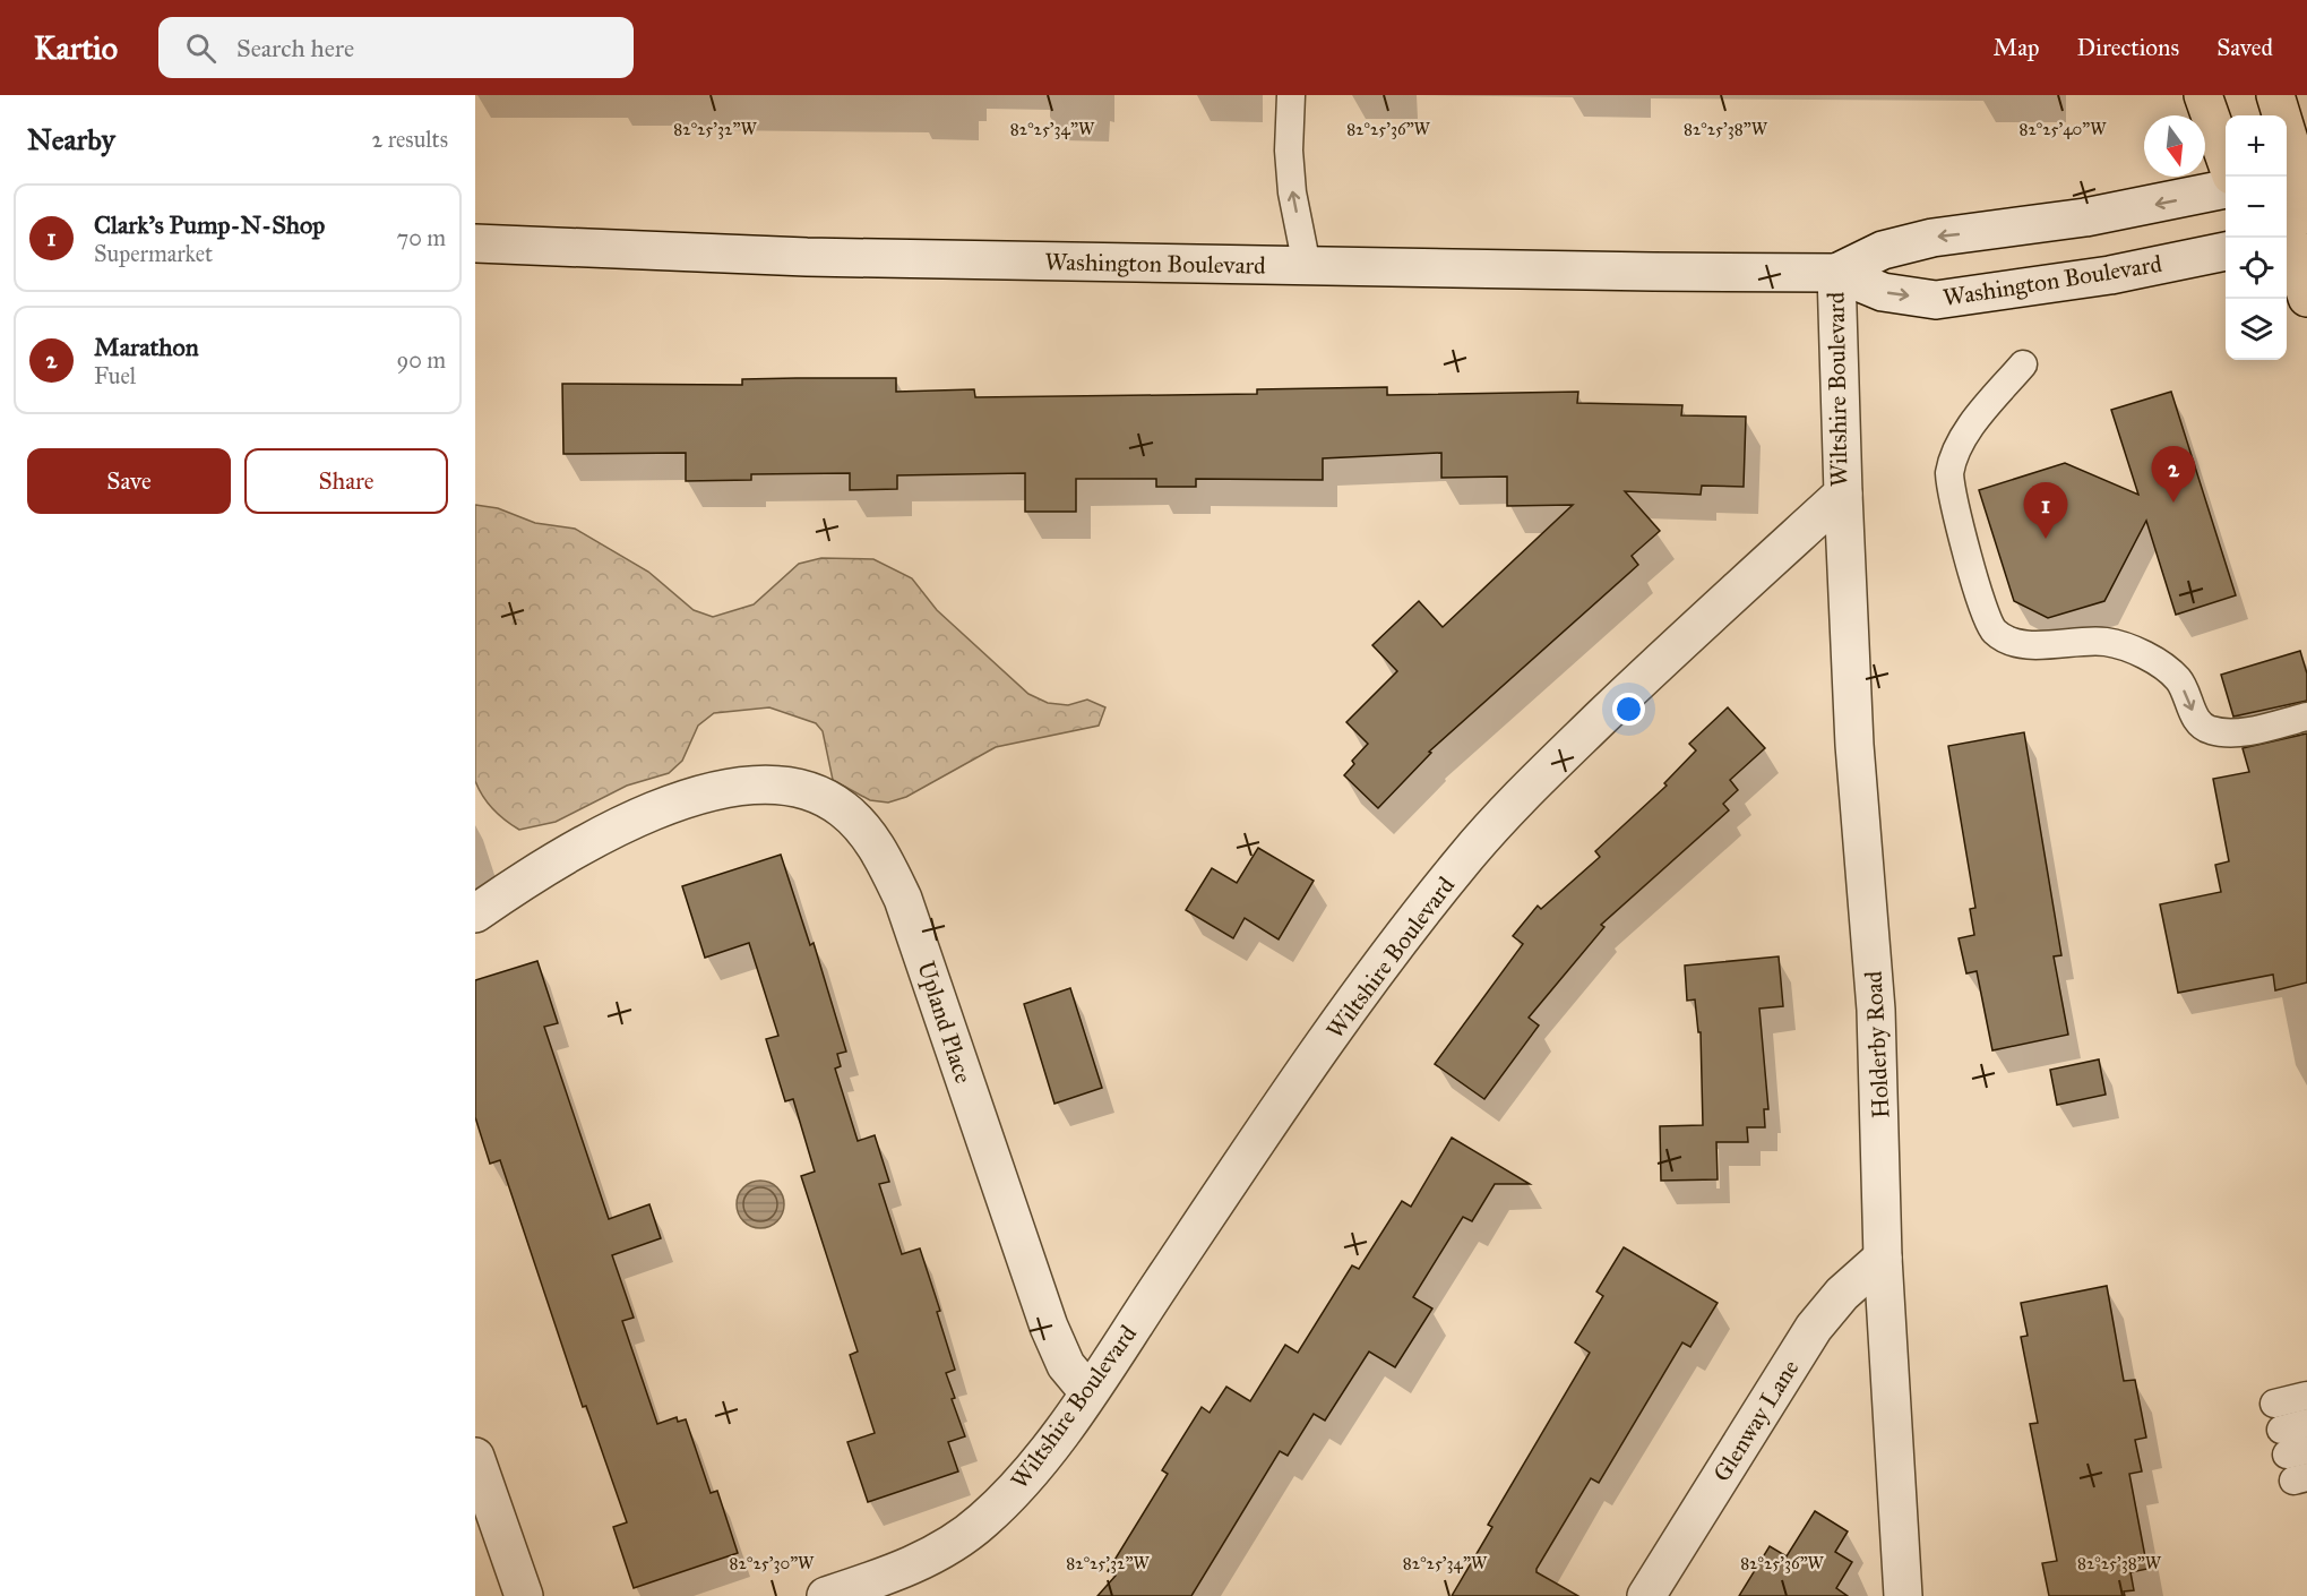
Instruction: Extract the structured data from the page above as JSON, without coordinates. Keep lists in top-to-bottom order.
{
  "streets": {
    "street": [
      "Washington Boulevard",
      "Wiltshire Boulevard",
      "Upland Place",
      "Holderby Road",
      "Glenway Lane"
    ]
  },
  "crossings": [
    ["Washington Boulevard", "Wiltshire Boulevard"],
    ["Wiltshire Boulevard", "Upland Place"],
    ["Wiltshire Boulevard", "Holderby Road"],
    ["Holderby Road", "Glenway Lane"]
  ],
  "north": "bottom",
  "page": {
    "header": "Kartio",
    "search": "Search here",
    "nav": ["Map", "Directions", "Saved"],
    "heading": ["Nearby", "2 results"],
    "map_buttons": ["+", "−"],
    "list": [
      {
        "mark": "1",
        "name": "Clark's Pump-N-Shop",
        "note": "Supermarket",
        "value": "70 m"
      },
      {
        "mark": "2",
        "name": "Marathon",
        "note": "Fuel",
        "value": "90 m"
      }
    ],
    "buttons": ["Save", "Share"],
    "pins": ["2", "1"]
  },
  "coordinates": [
    "82°25'32\"W",
    "82°25'34\"W",
    "82°25'36\"W",
    "82°25'38\"W",
    "82°25'40\"W",
    "82°25'30\"W"
  ]
}
